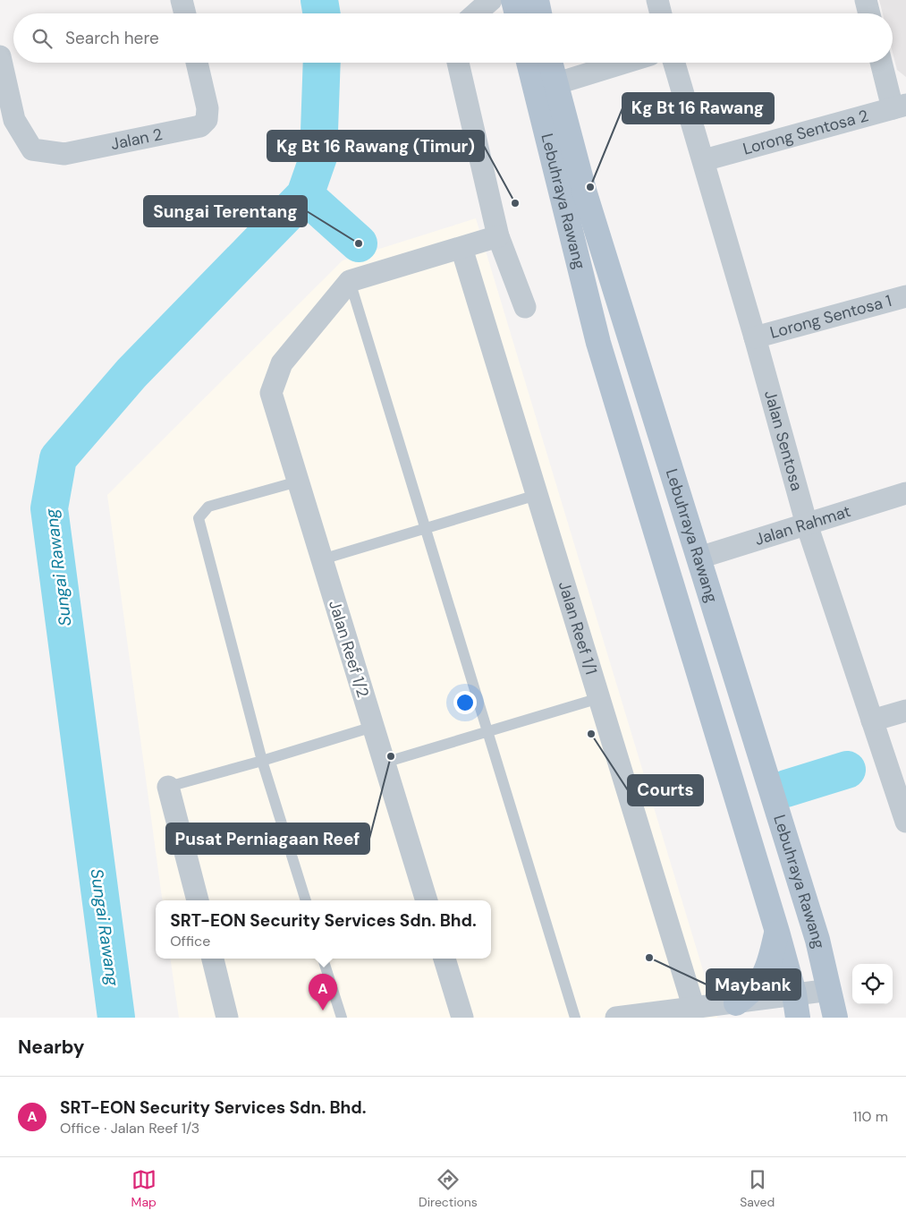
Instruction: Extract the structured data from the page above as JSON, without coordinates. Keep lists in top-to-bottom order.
{
  "streets": {
    "main road": ["Lebuhraya Rawang"],
    "street": [
      "Lorong Sentosa 2",
      "Jalan 2",
      "Lorong Sentosa 1",
      "Jalan Sentosa",
      "Jalan Rahmat",
      "Jalan Reef 1/1",
      "Jalan Reef 1/2"
    ]
  },
  "crossings": [
    ["Lorong Sentosa 2", "Jalan Sentosa"],
    ["Lebuhraya Rawang", "Jalan Rahmat"],
    ["Lorong Sentosa 1", "Jalan Sentosa"],
    ["Jalan Sentosa", "Jalan Rahmat"]
  ],
  "water": ["Sungai Rawang"],
  "places": [
    "Kg Bt 16 Rawang",
    "Kg Bt 16 Rawang (Timur)",
    "Sungai Terentang",
    "Courts",
    "Pusat Perniagaan Reef",
    "Maybank"
  ],
  "page": {
    "search": "Search here",
    "popup": ["SRT-EON Security Services Sdn. Bhd.", "Office"],
    "pins": "A",
    "heading": "Nearby",
    "list": [
      {
        "mark": "A",
        "name": "SRT-EON Security Services Sdn. Bhd.",
        "note": "Office · Jalan Reef 1/3",
        "value": "110 m"
      }
    ],
    "nav": ["Map", "Directions", "Saved"]
  }
}
